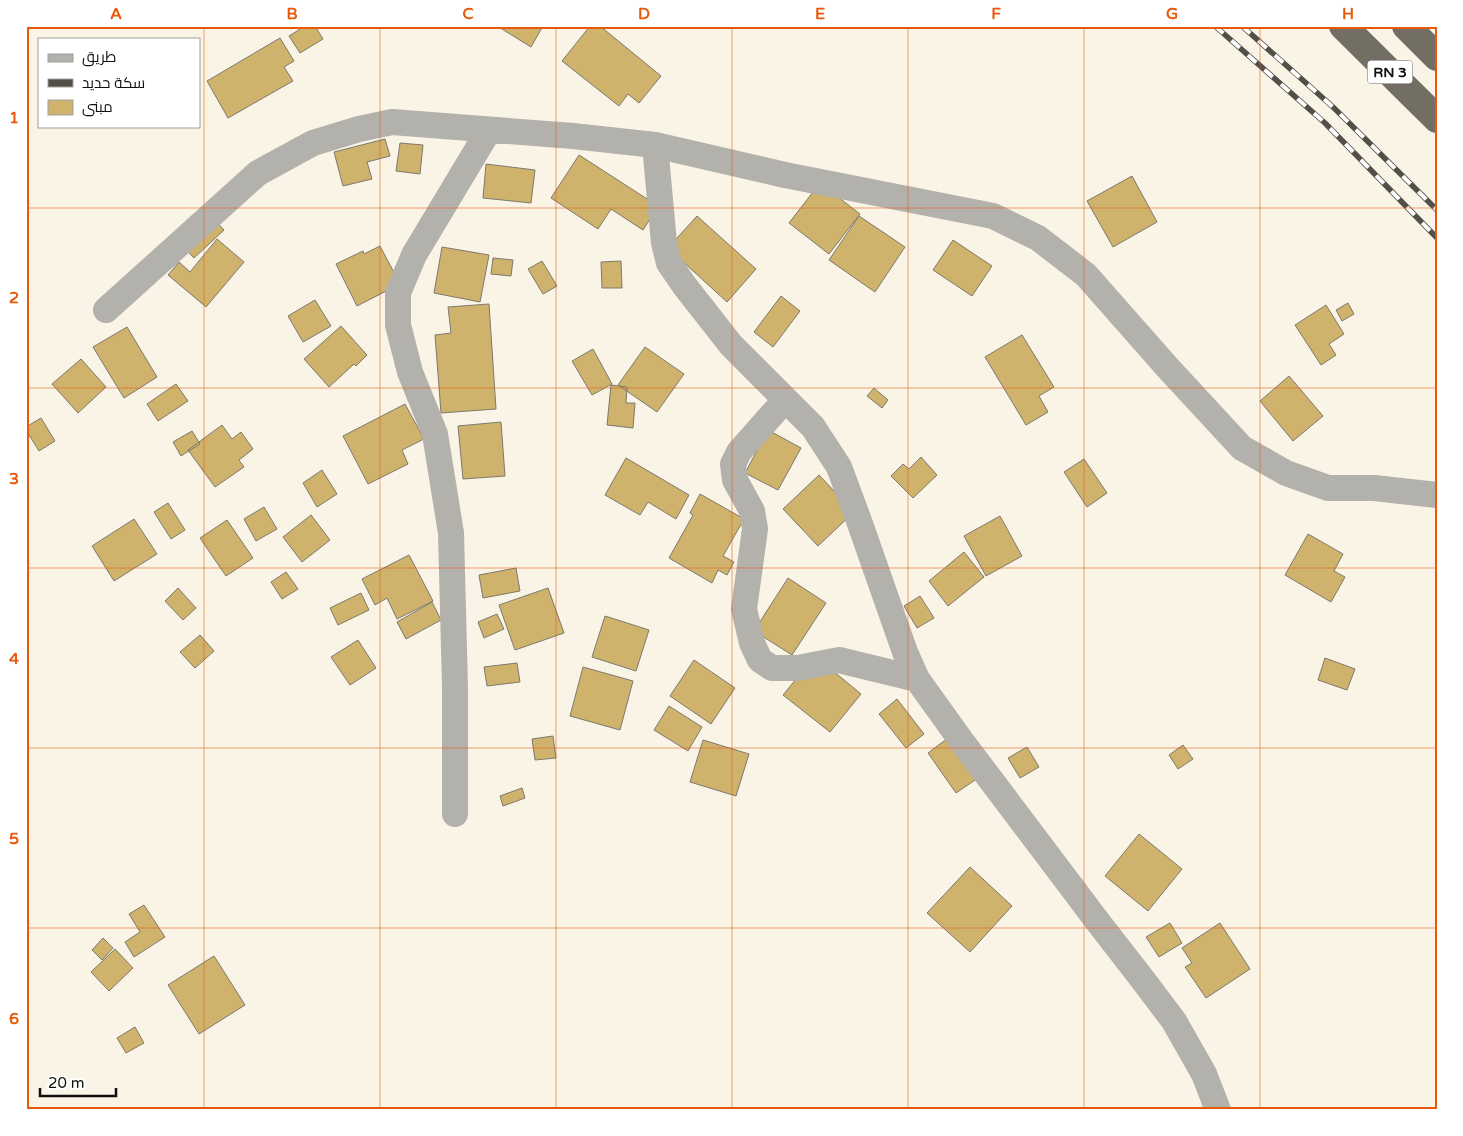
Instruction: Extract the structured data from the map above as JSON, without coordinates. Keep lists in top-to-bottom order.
{
  "streets": {
    "highway": ["RN 3"]
  },
  "legend": ["طريق", "سكة حديد", "مبنى"],
  "scale_bar": "20 m",
  "grid": {
    "columns": [
      "A",
      "B",
      "C",
      "D",
      "E",
      "F",
      "G",
      "H"
    ],
    "rows": [
      "1",
      "2",
      "3",
      "4",
      "5",
      "6"
    ]
  }
}
